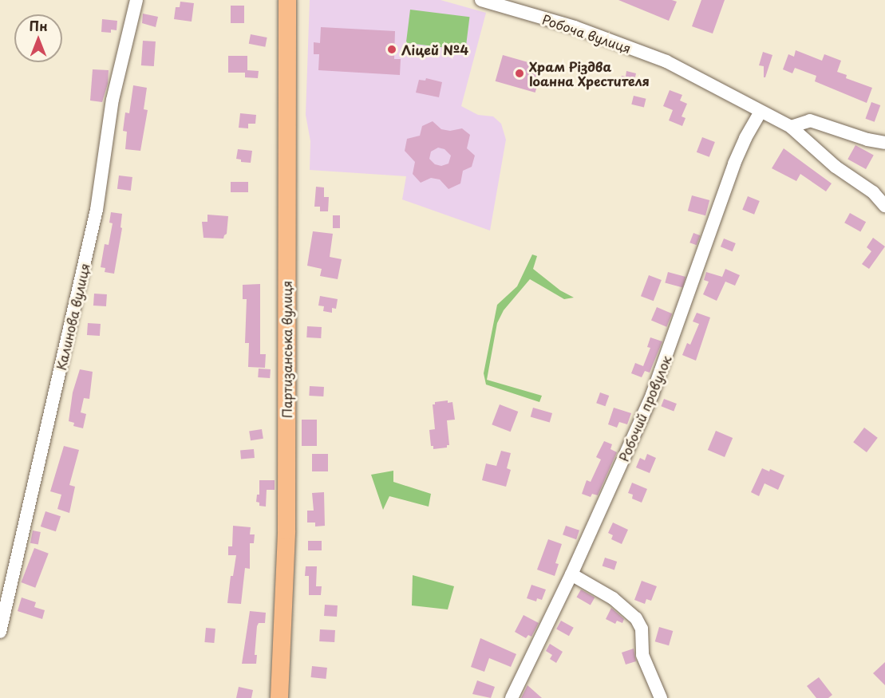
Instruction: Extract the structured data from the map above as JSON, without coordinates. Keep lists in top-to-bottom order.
{
  "streets": {
    "main road": ["Партизанська вулиця"],
    "street": ["Робоча вулиця", "Калинова вулиця", "Робочий провулок"]
  },
  "crossings": [
    ["Робоча вулиця", "Робочий провулок"]
  ],
  "places": ["Ліцей №4", "Храм Різдва Іоанна Хрестителя"],
  "north": "top"
}
